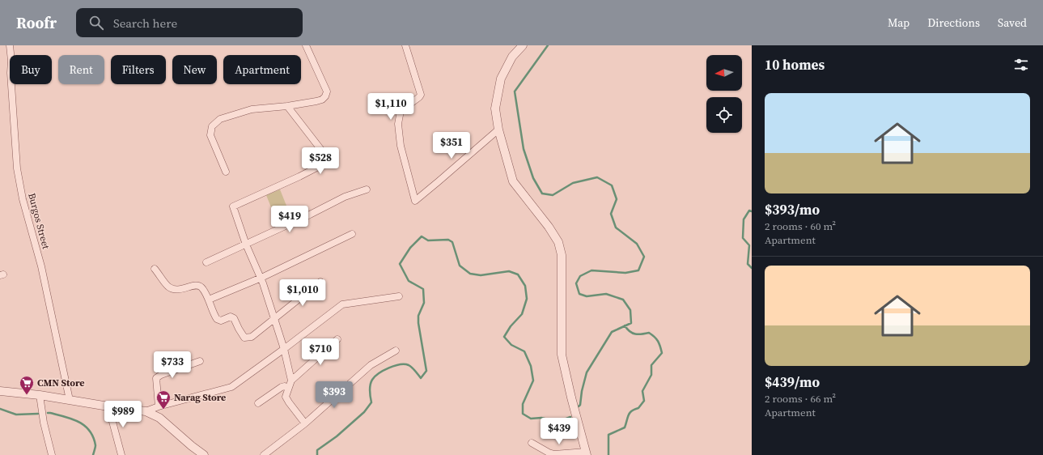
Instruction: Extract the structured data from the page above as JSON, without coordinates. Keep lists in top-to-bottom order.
{
  "streets": {
    "street": ["Burgos Street"]
  },
  "places": {
    "supermarket": ["CMN Store", "Narag Store"]
  },
  "north": "left",
  "page": {
    "header": "Roofr",
    "search": "Search here",
    "nav": ["Map", "Directions", "Saved"],
    "heading": "10 homes",
    "chip": [
      "Buy",
      "Rent",
      "Filters",
      "New",
      "Apartment"
    ],
    "list": [
      {
        "name": "$393/mo",
        "note": "2 rooms · 60 m² · Apartment"
      },
      {
        "name": "$439/mo",
        "note": "2 rooms · 66 m² · Apartment"
      }
    ],
    "price": [
      "$1,110",
      "$351",
      "$528",
      "$419",
      "$1,010",
      "$710",
      "$733",
      "$393",
      "$989",
      "$439"
    ]
  }
}
